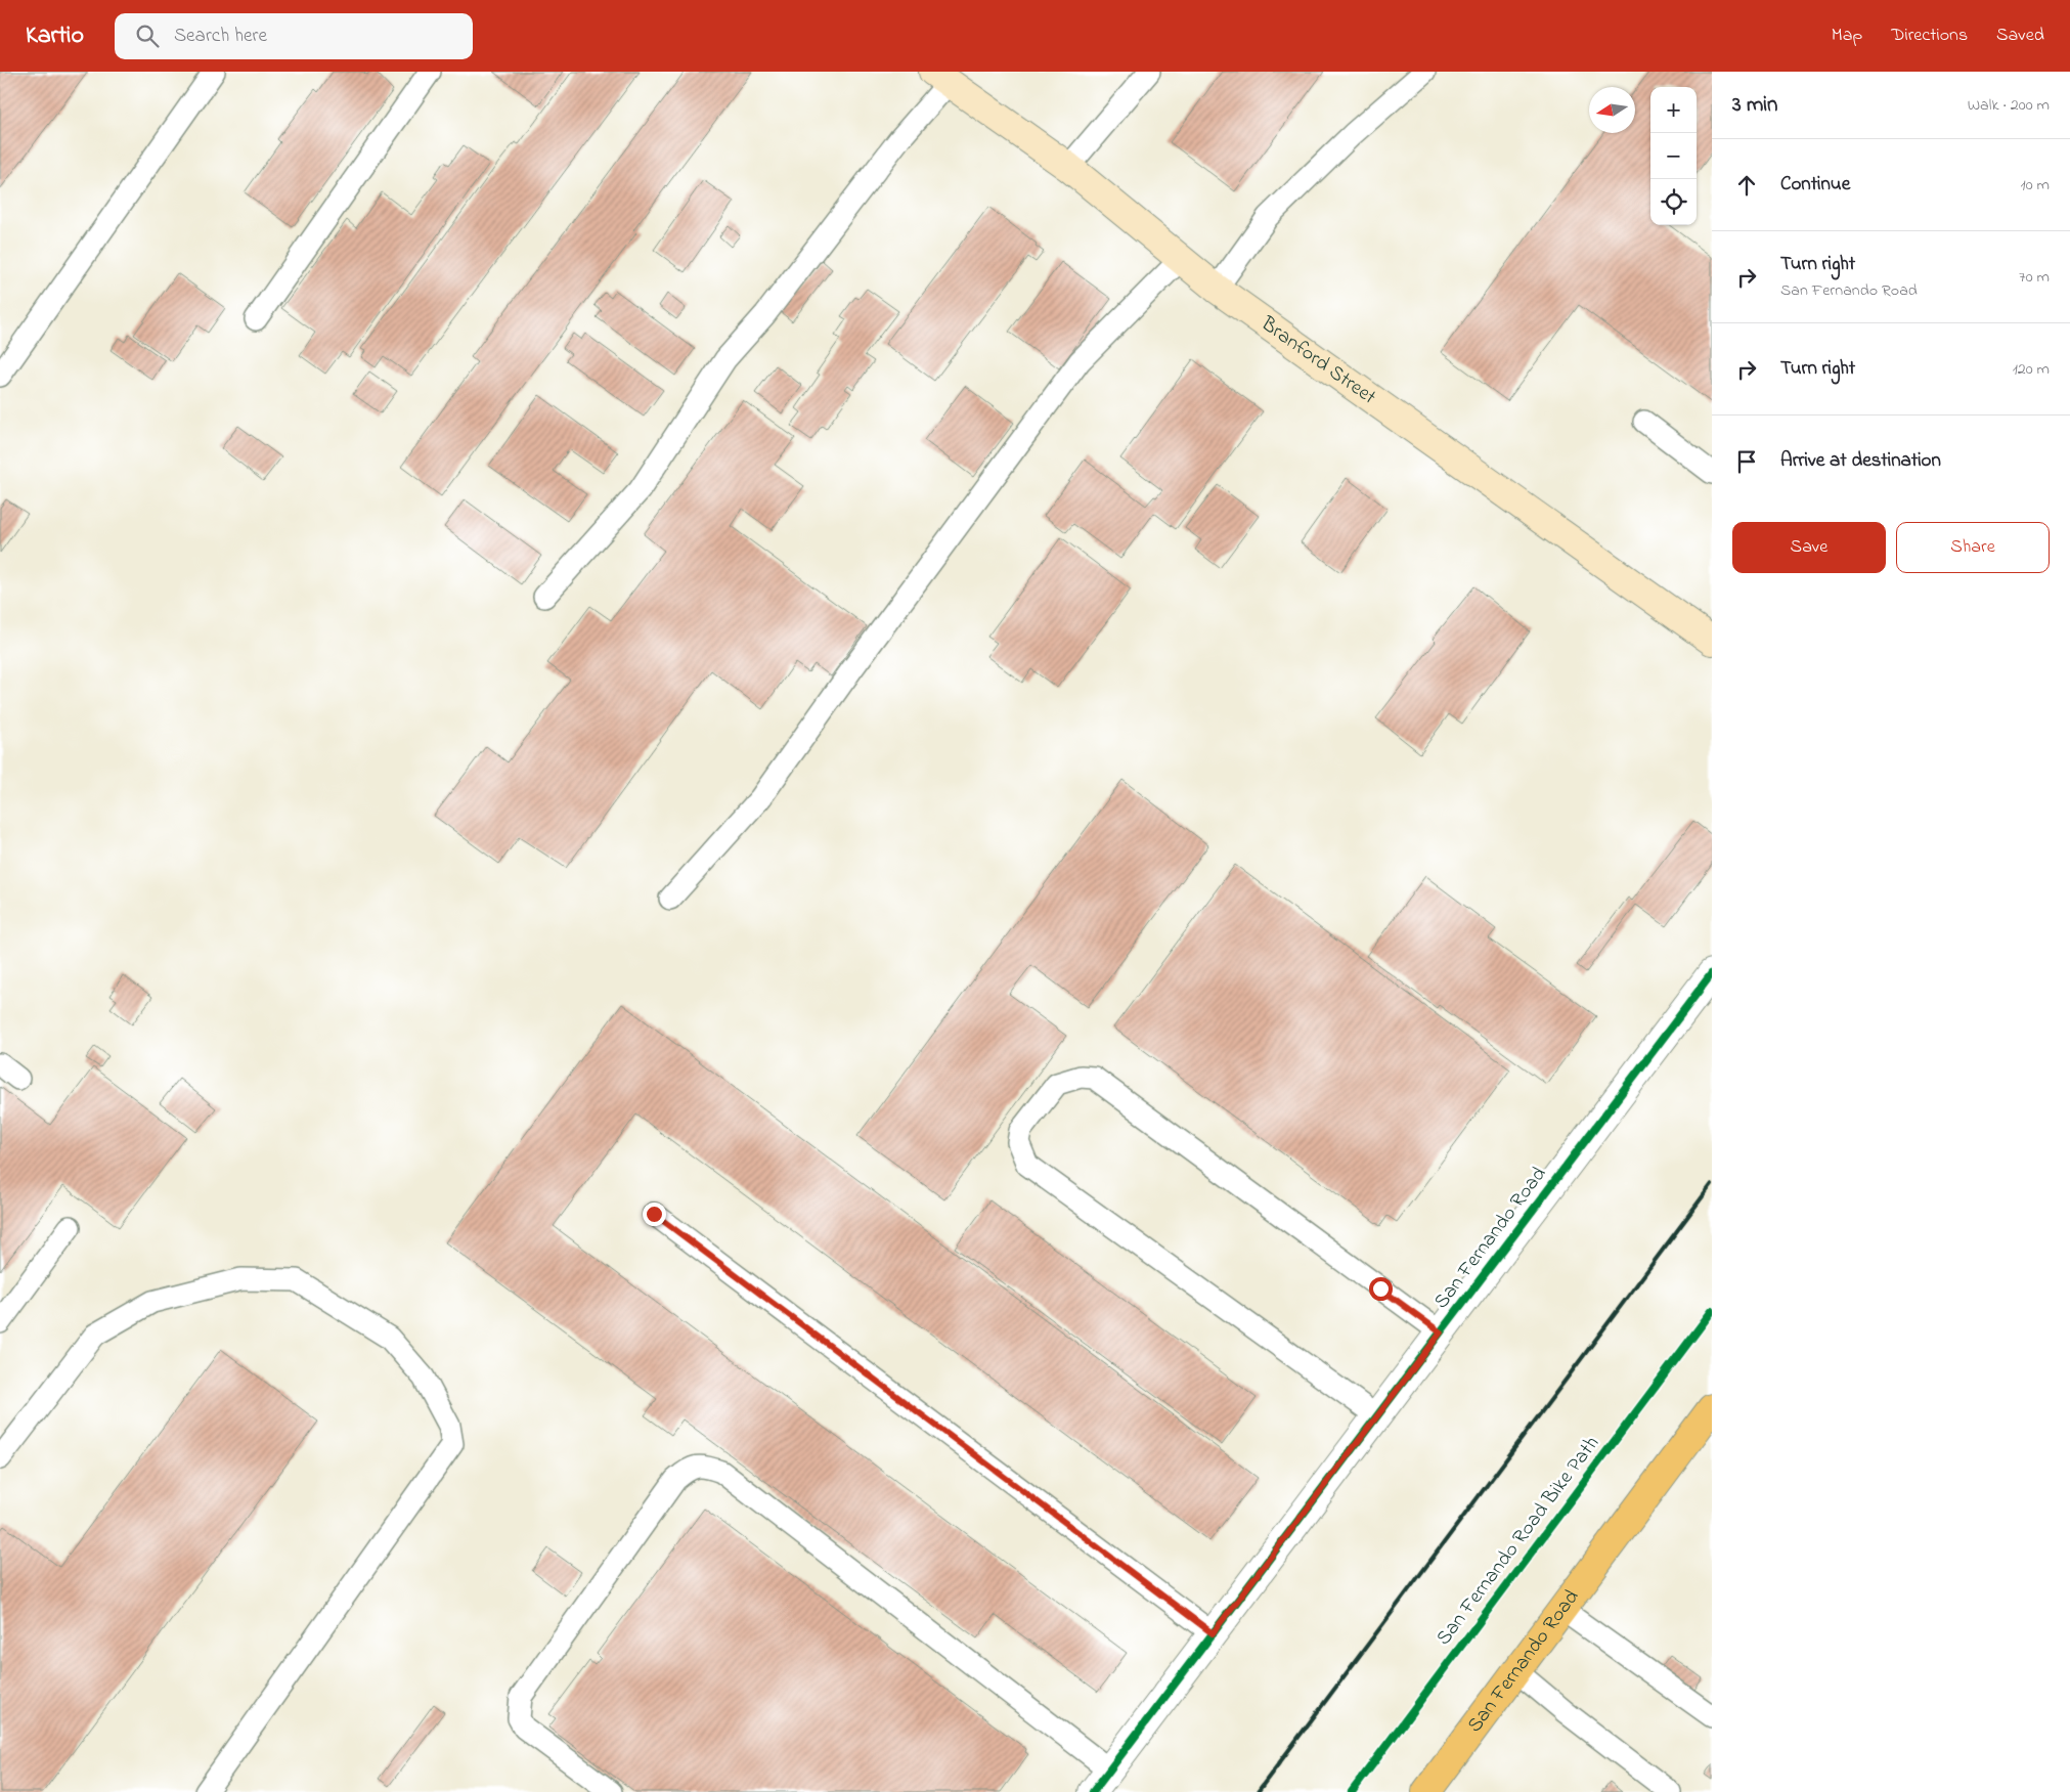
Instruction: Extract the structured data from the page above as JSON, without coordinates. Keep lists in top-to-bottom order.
{
  "streets": {
    "main road": ["Branford Street", "San Fernando Road"],
    "cycle path": ["San Fernando Road Bike Path"]
  },
  "north": "left",
  "page": {
    "header": "Kartio",
    "search": "Search here",
    "nav": ["Map", "Directions", "Saved"],
    "heading": ["3 min", "Walk · 200 m"],
    "map_buttons": ["+", "−"],
    "list": [
      ["Continue", "10 m"],
      ["Turn right", "San Fernando Road", "70 m"],
      ["Turn right", "120 m"],
      "Arrive at destination"
    ],
    "buttons": ["Save", "Share"]
  }
}
